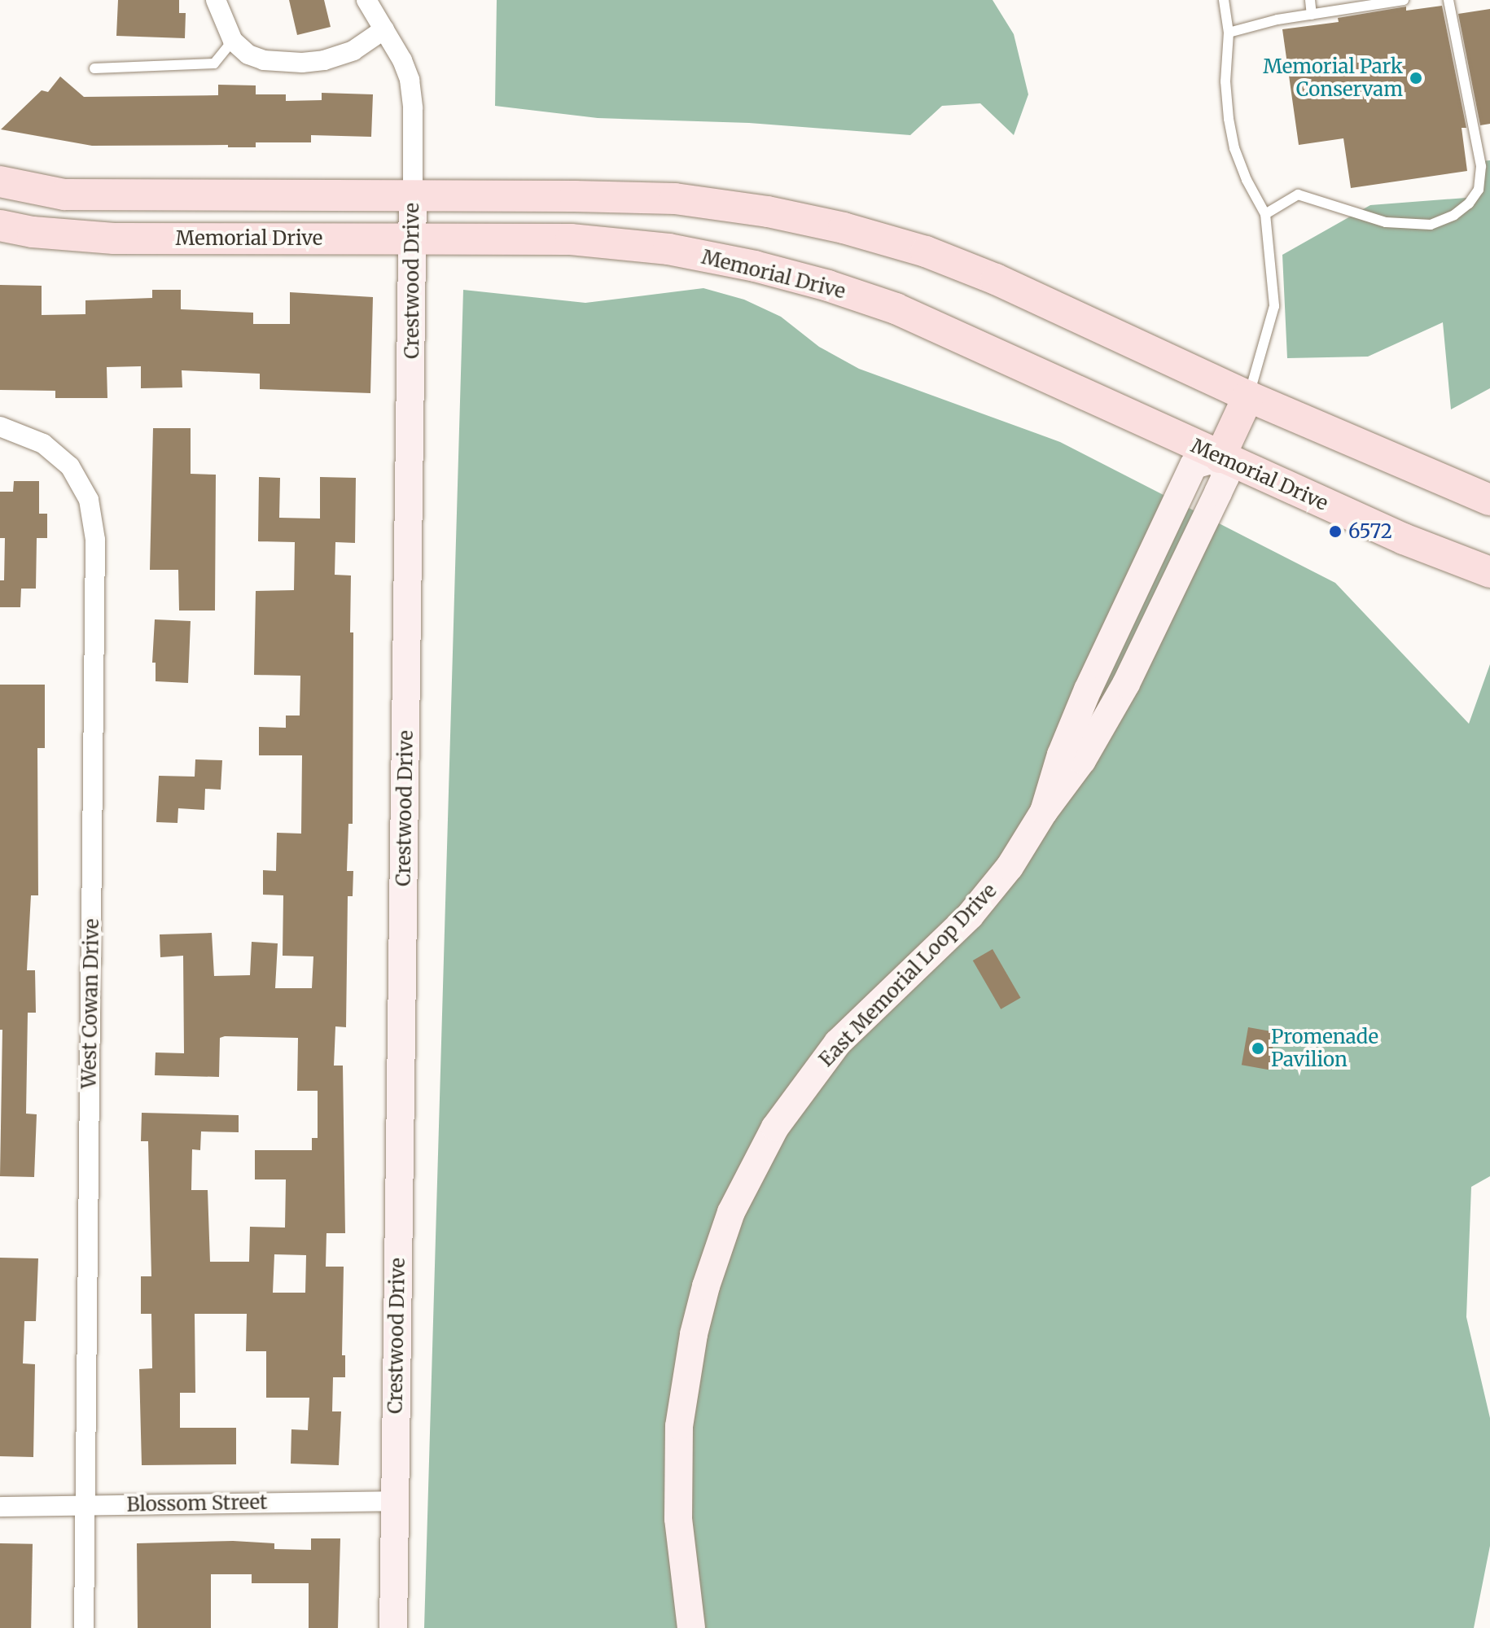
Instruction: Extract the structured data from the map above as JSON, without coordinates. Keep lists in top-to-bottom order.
{
  "streets": {
    "main road": ["Memorial Drive"],
    "street": [
      "Crestwood Drive",
      "East Memorial Loop Drive",
      "West Cowan Drive",
      "Blossom Street"
    ]
  },
  "crossings": [
    ["Memorial Drive", "Crestwood Drive"],
    ["Memorial Drive", "East Memorial Loop Drive"],
    ["Crestwood Drive", "Blossom Street"],
    ["West Cowan Drive", "Blossom Street"]
  ],
  "places": ["Memorial Park Conservam", "6572", "Promenade Pavilion"]
}
